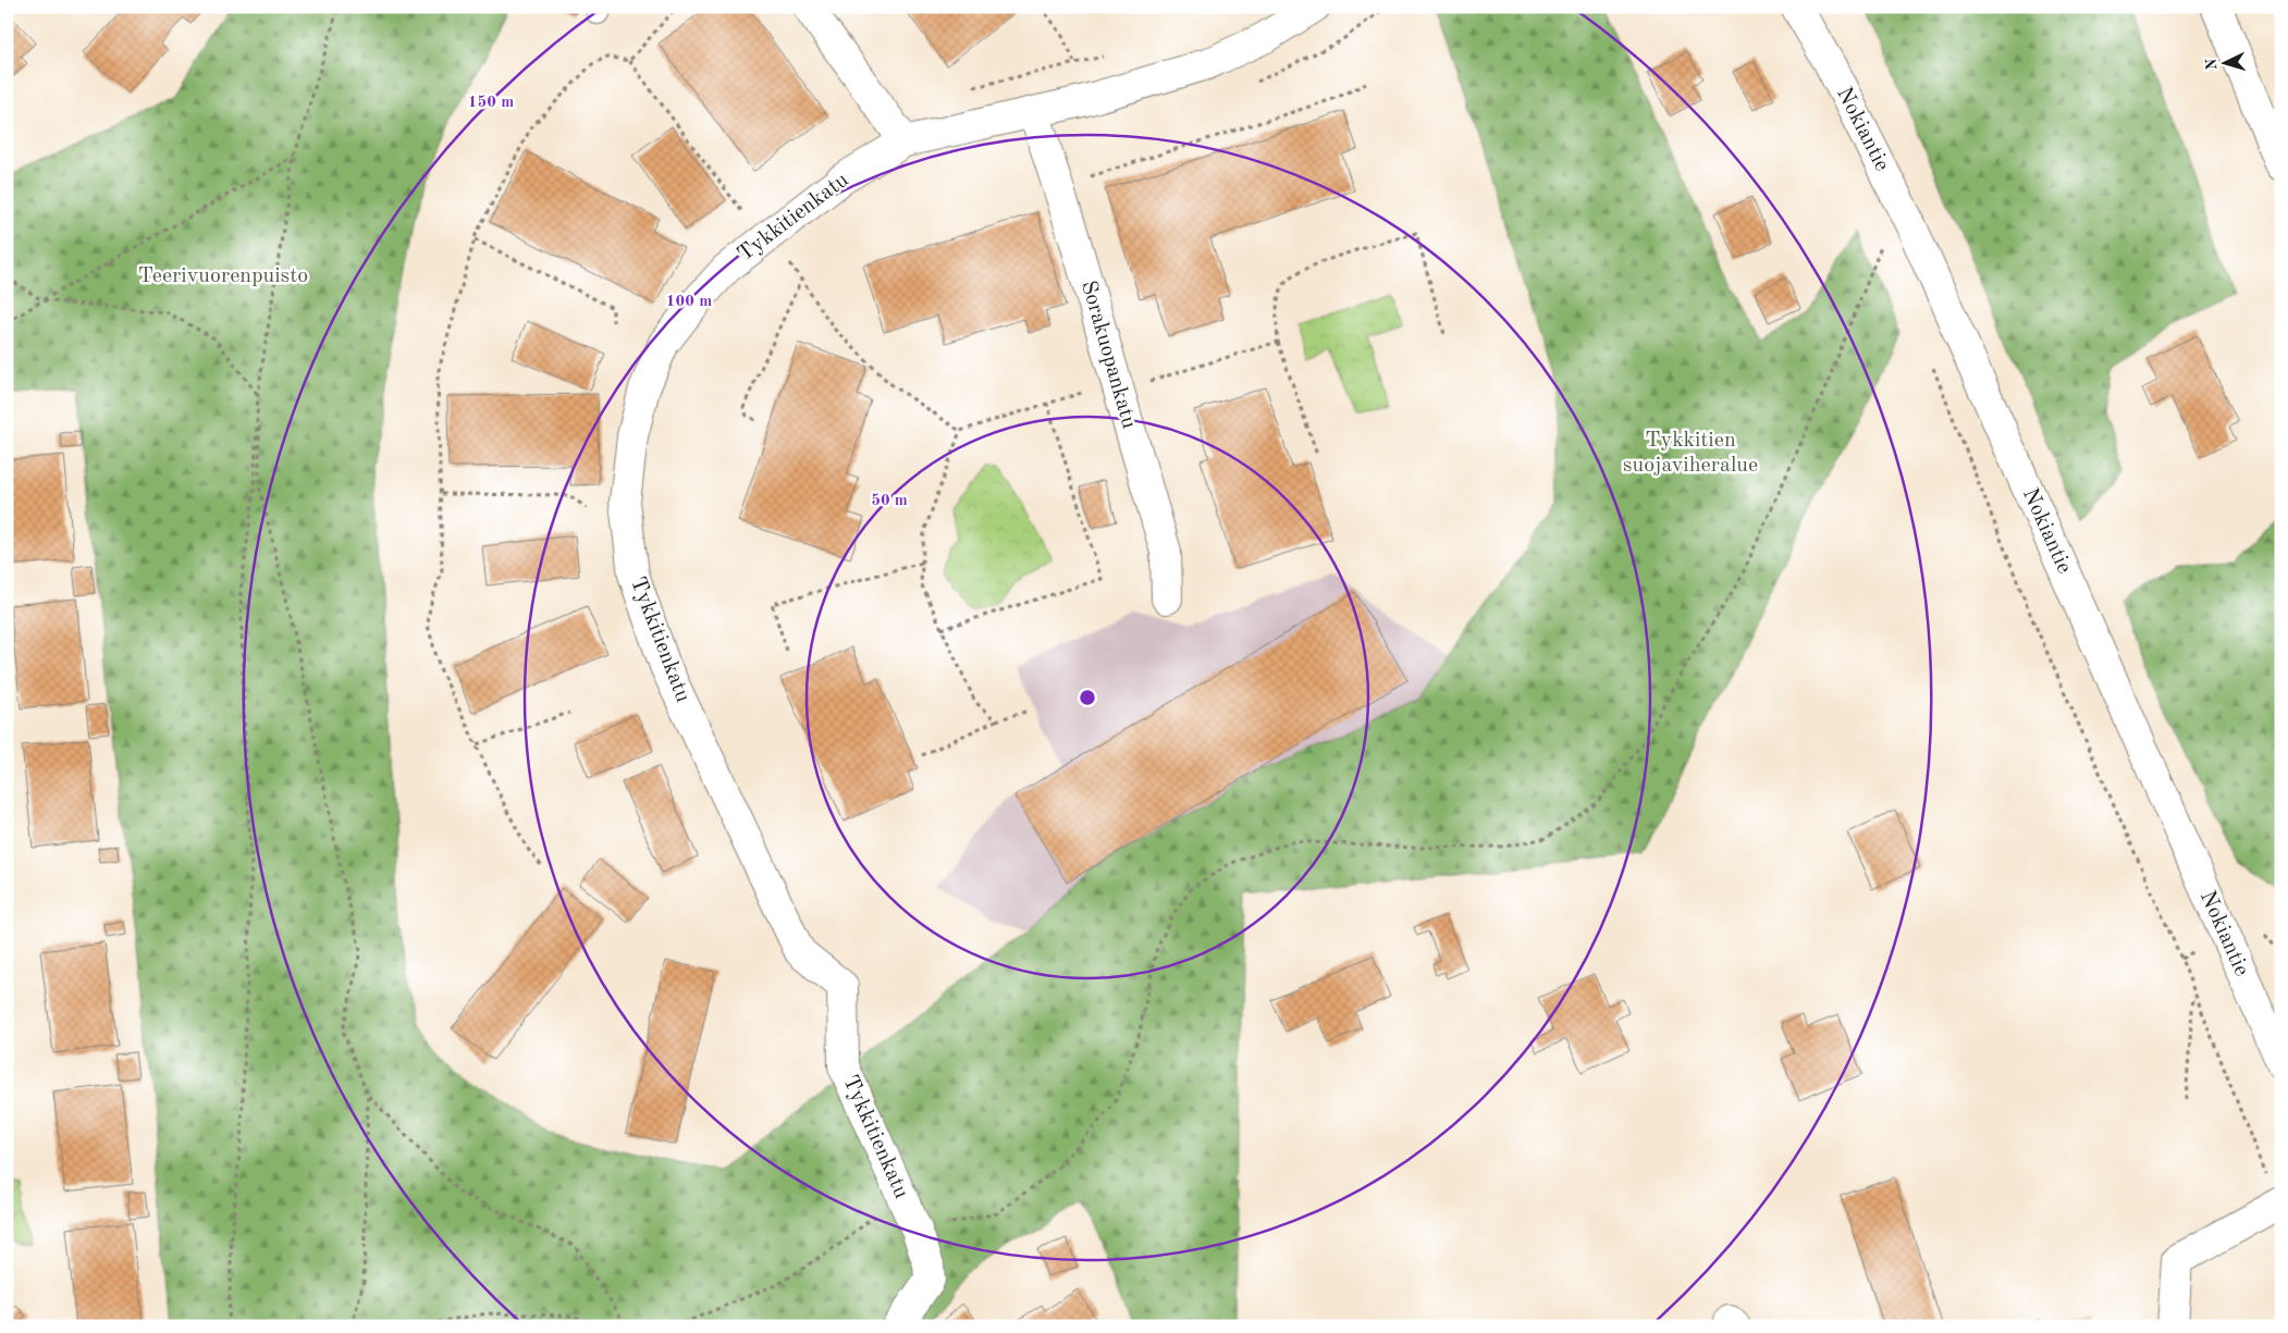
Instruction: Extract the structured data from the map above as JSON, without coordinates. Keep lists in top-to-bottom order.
{
  "streets": {
    "main road": ["Nokiantie", "Tykkitienkatu", "Sorakuopankatu"]
  },
  "crossings": [
    ["Tykkitienkatu", "Sorakuopankatu"]
  ],
  "parks": ["Teerivuorenpuisto", "Tykkitien suojaviheralue"],
  "north": "left",
  "rings": ["150 m", "100 m", "50 m"]
}
